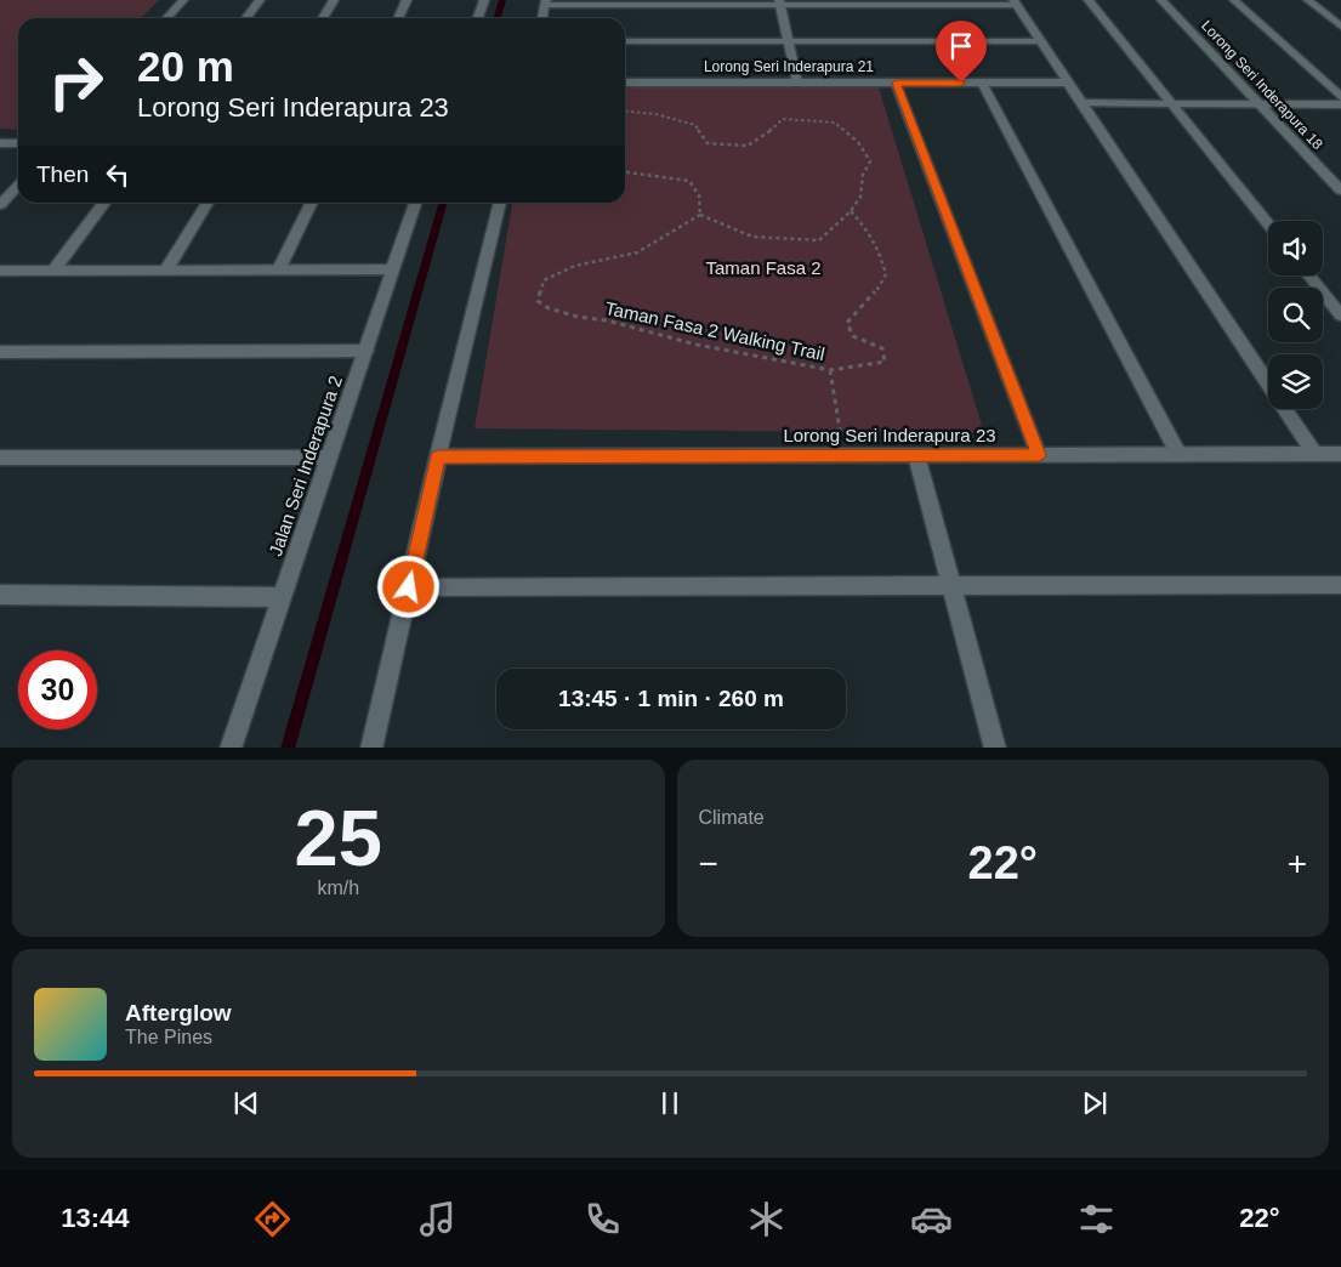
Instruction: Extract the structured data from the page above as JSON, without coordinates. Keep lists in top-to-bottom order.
{
  "streets": {
    "street": [
      "Lorong Seri Inderapura 21",
      "Lorong Seri Inderapura 18",
      "Lorong Seri Inderapura 23",
      "Jalan Seri Inderapura 2"
    ],
    "path": ["Taman Fasa 2 Walking Trail"]
  },
  "parks": ["Taman Fasa 2"],
  "page": {
    "turn": ["20 m", "Lorong Seri Inderapura 23"],
    "then": "Then",
    "limit": "30",
    "trip": "13:45 · 1 min · 260 m",
    "tile": [
      ["25", "km/h"],
      "Climate"
    ],
    "heat": ["−", "22°", "+"],
    "song": ["Afterglow", "The Pines"],
    "tabs": ["13:44", "22°"]
  }
}
